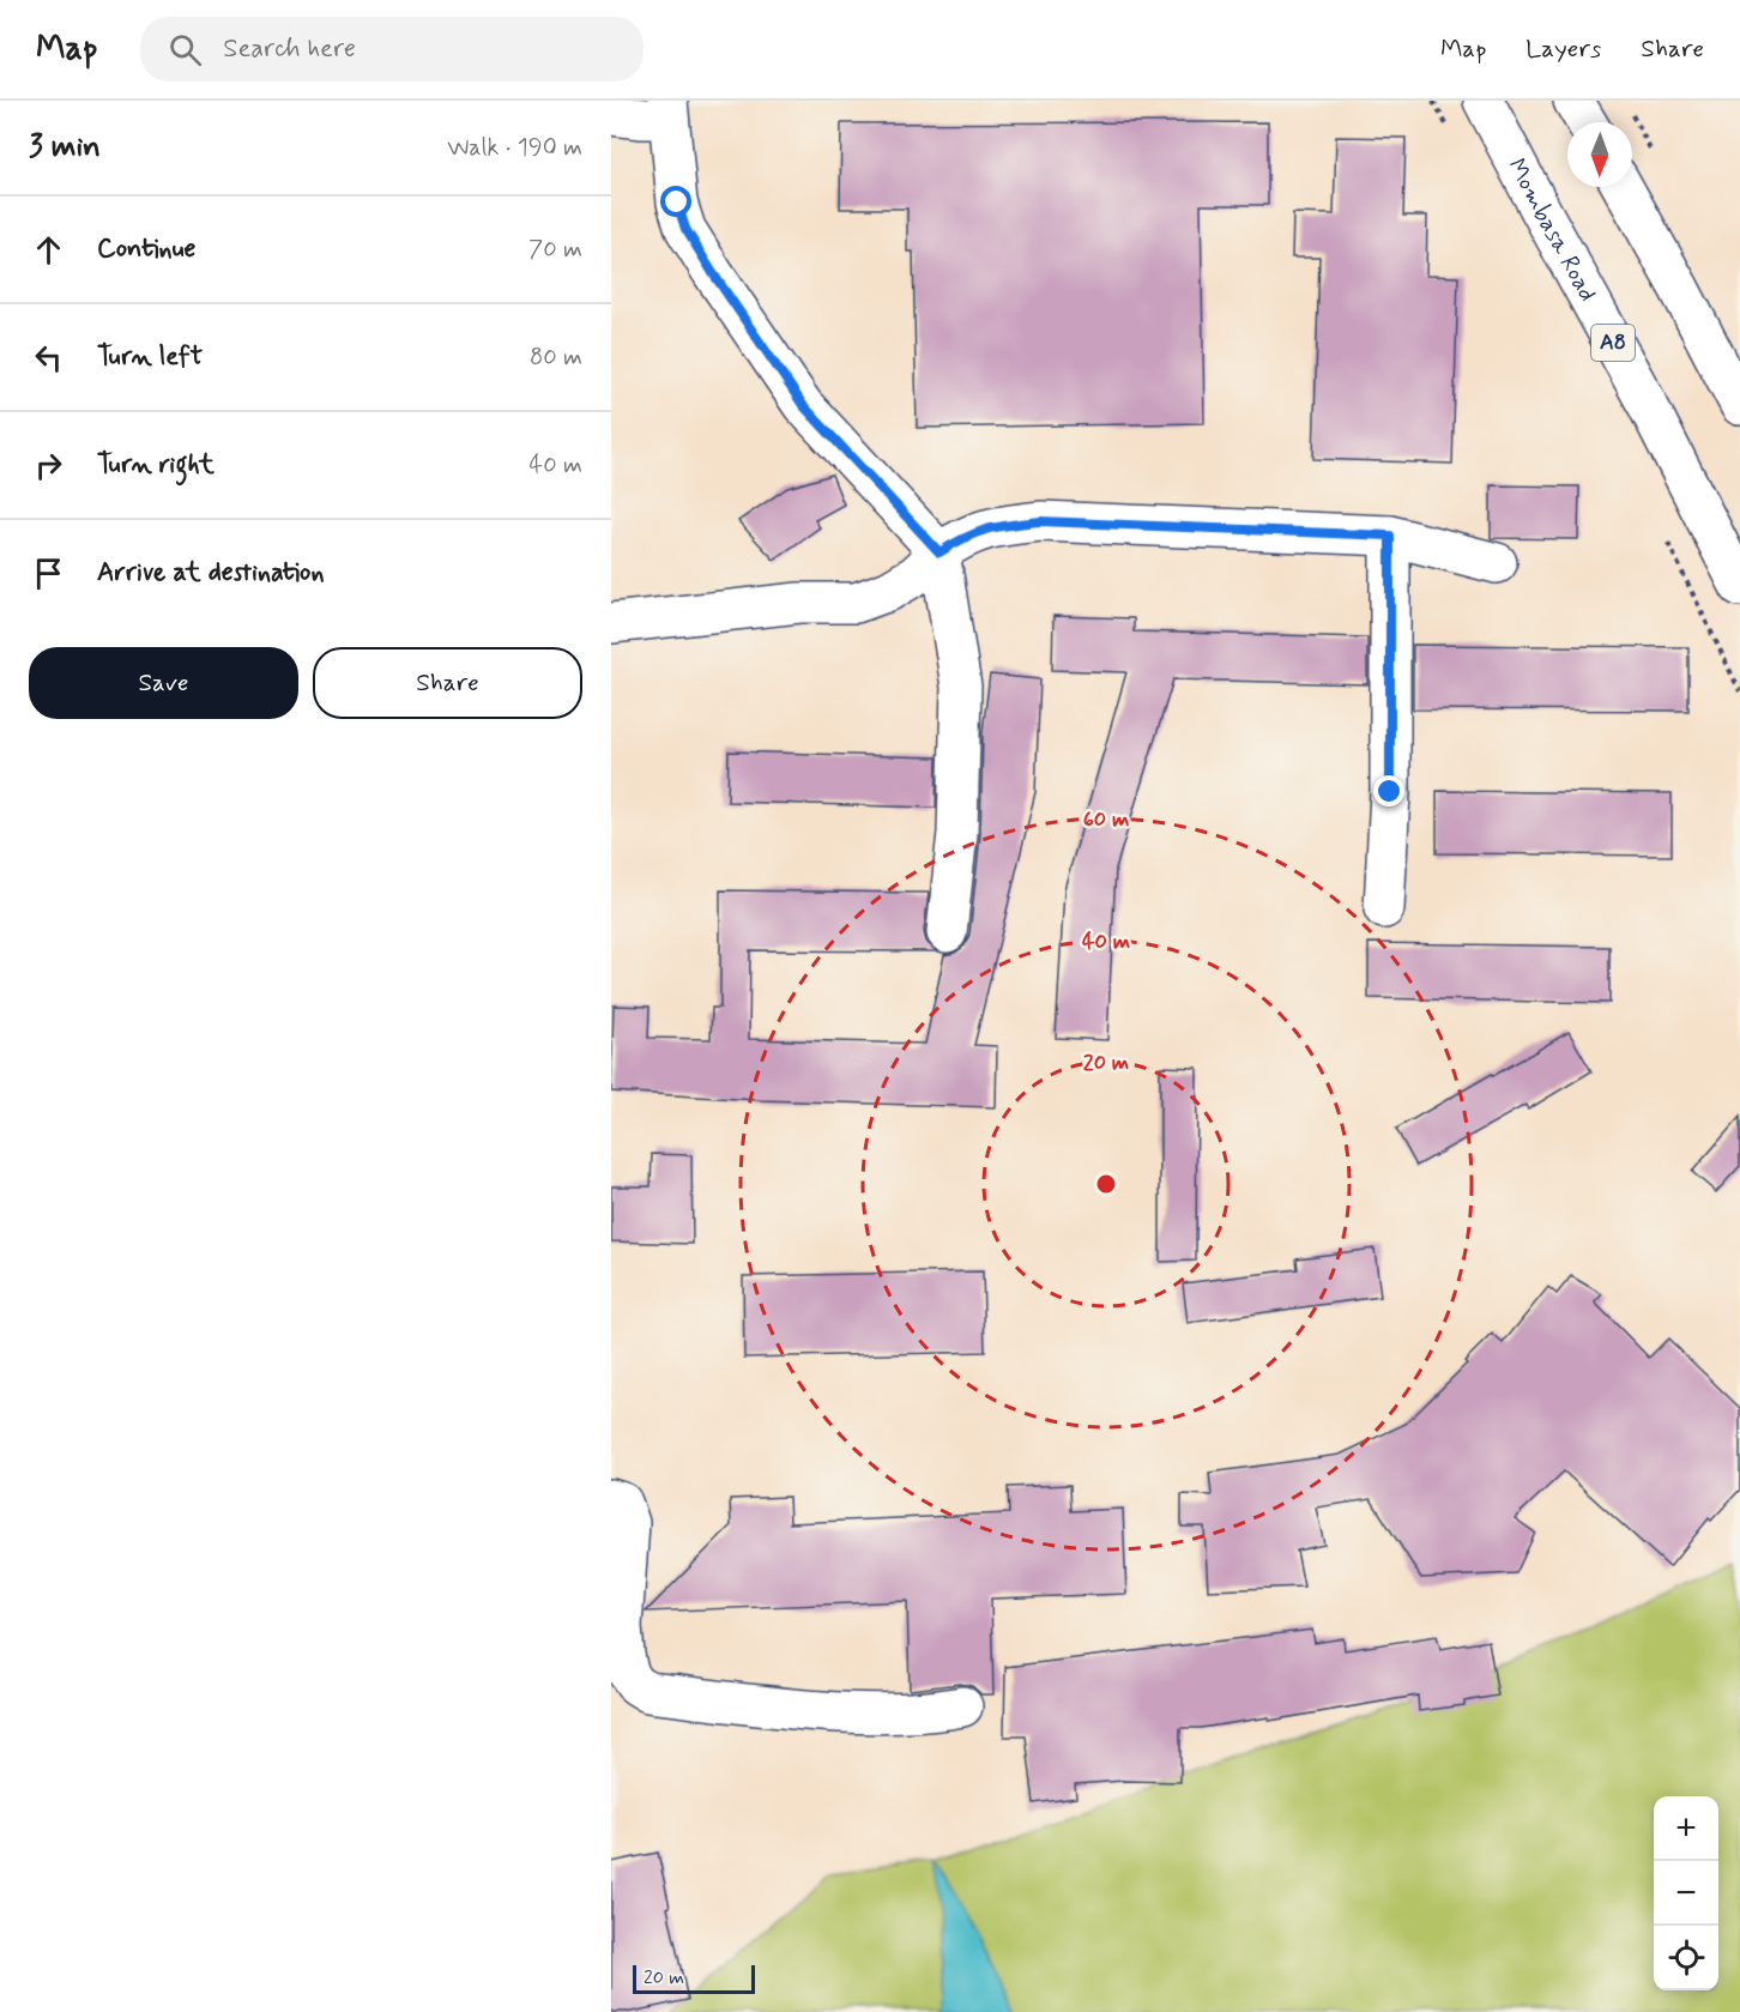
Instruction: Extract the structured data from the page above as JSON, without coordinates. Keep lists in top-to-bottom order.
{
  "streets": {
    "main road": ["Mombasa Road", "A8"]
  },
  "scale_bar": "20 m",
  "north": "bottom",
  "page": {
    "header": "Map",
    "search": "Search here",
    "nav": ["Map", "Layers", "Share"],
    "heading": ["3 min", "Walk · 190 m"],
    "list": [
      ["Continue", "70 m"],
      ["Turn left", "80 m"],
      ["Turn right", "40 m"],
      "Arrive at destination"
    ],
    "buttons": ["Save", "Share"],
    "map_buttons": ["+", "−"],
    "scale": "20 m"
  },
  "rings": ["60 m", "40 m", "20 m"]
}
